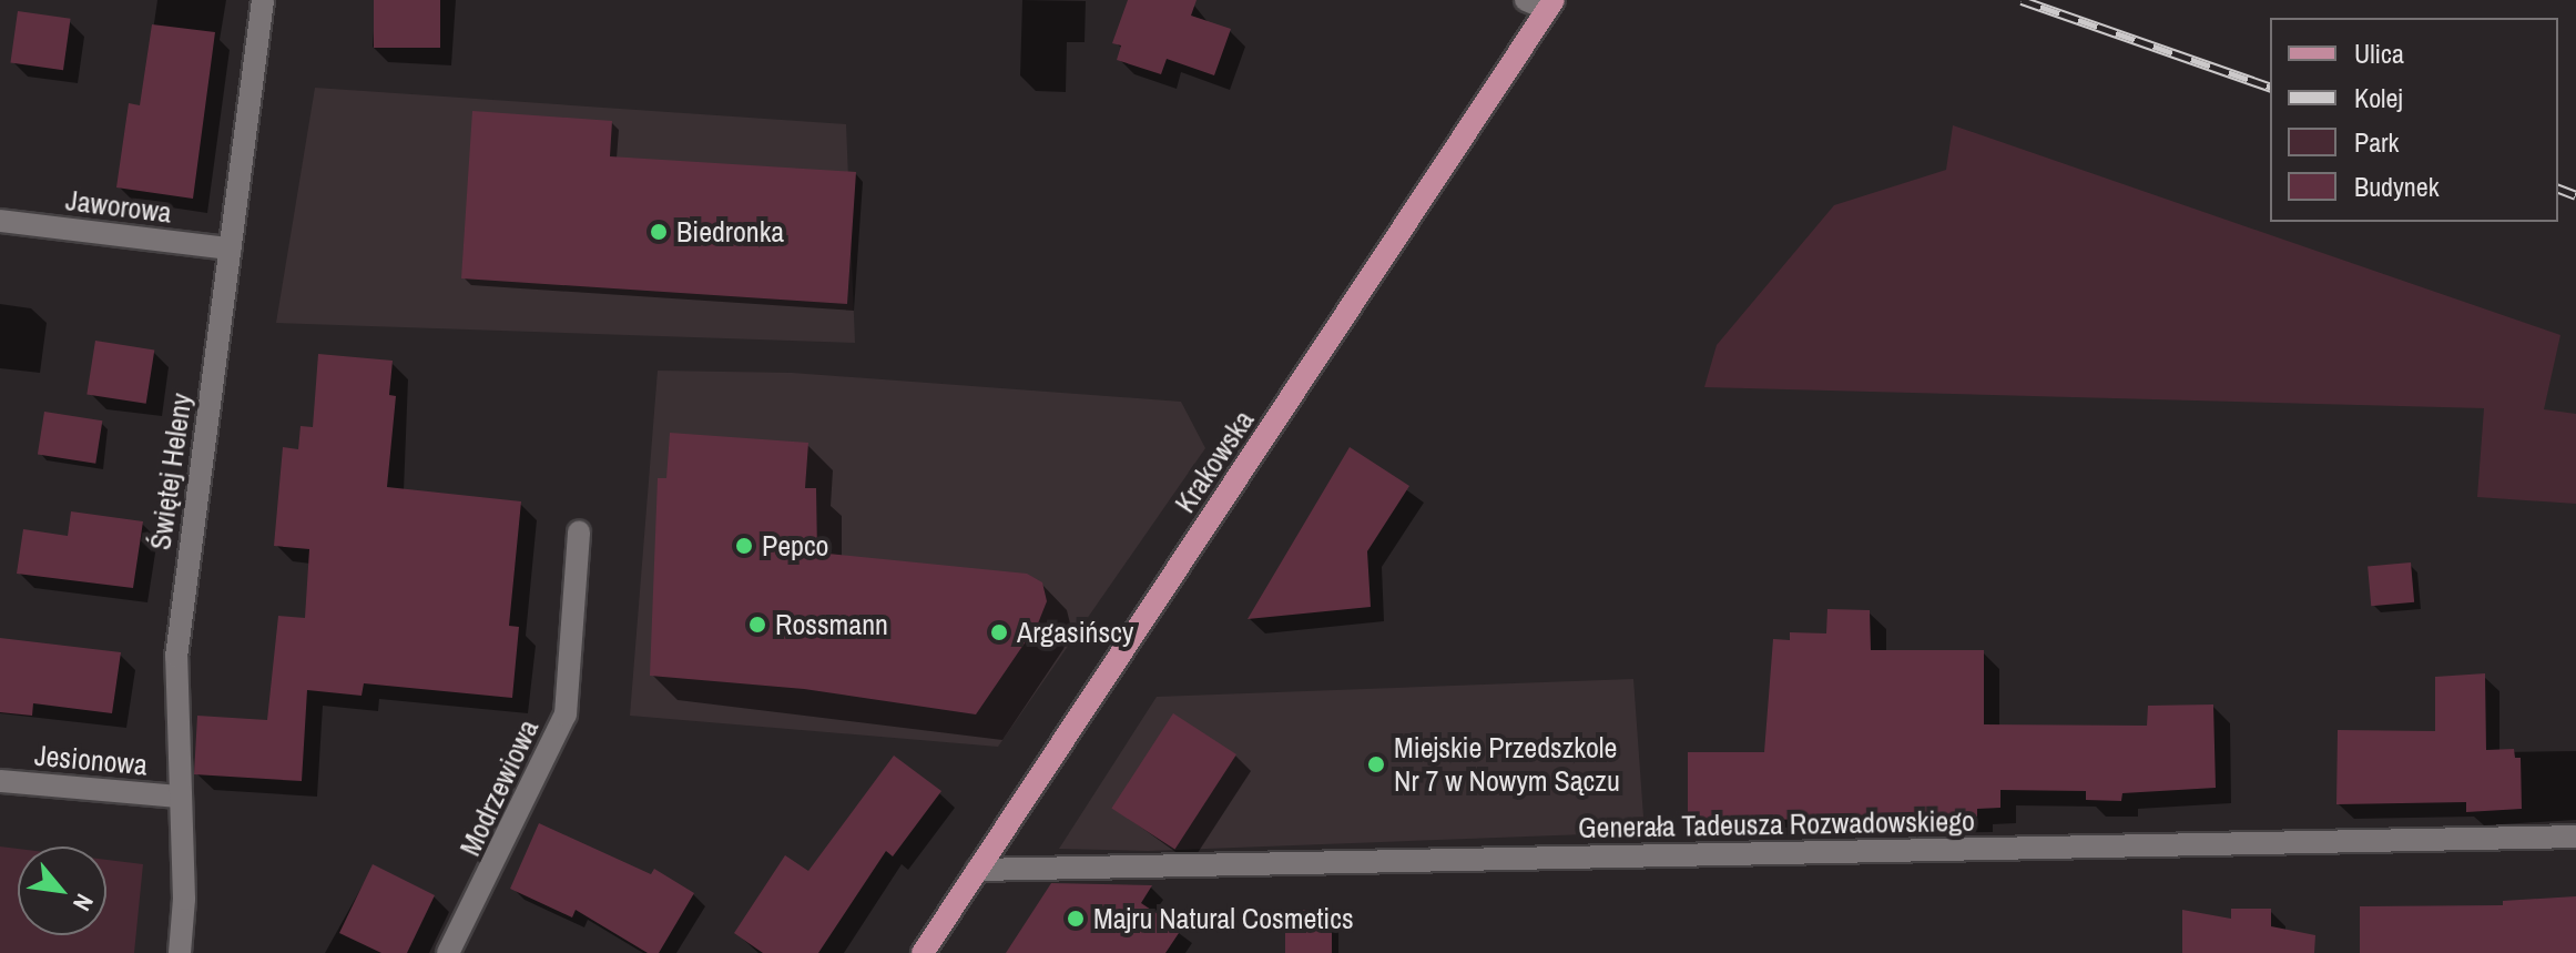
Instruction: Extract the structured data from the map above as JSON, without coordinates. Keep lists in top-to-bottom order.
{
  "streets": {
    "main road": ["Krakowska"],
    "street": [
      "Jaworowa",
      "Świętej Heleny",
      "Jesionowa",
      "Modrzewiowa",
      "Generała Tadeusza Rozwadowskiego"
    ]
  },
  "crossings": [
    ["Jaworowa", "Świętej Heleny"],
    ["Krakowska", "Generała Tadeusza Rozwadowskiego"],
    ["Świętej Heleny", "Jesionowa"]
  ],
  "places": [
    "Biedronka",
    "Pepco",
    "Rossmann",
    "Argasińscy",
    "Miejskie Przedszkole Nr 7 w Nowym Sączu",
    "Majru Natural Cosmetics"
  ],
  "legend": [
    "Ulica",
    "Kolej",
    "Park",
    "Budynek"
  ],
  "north": "bottom right"
}
